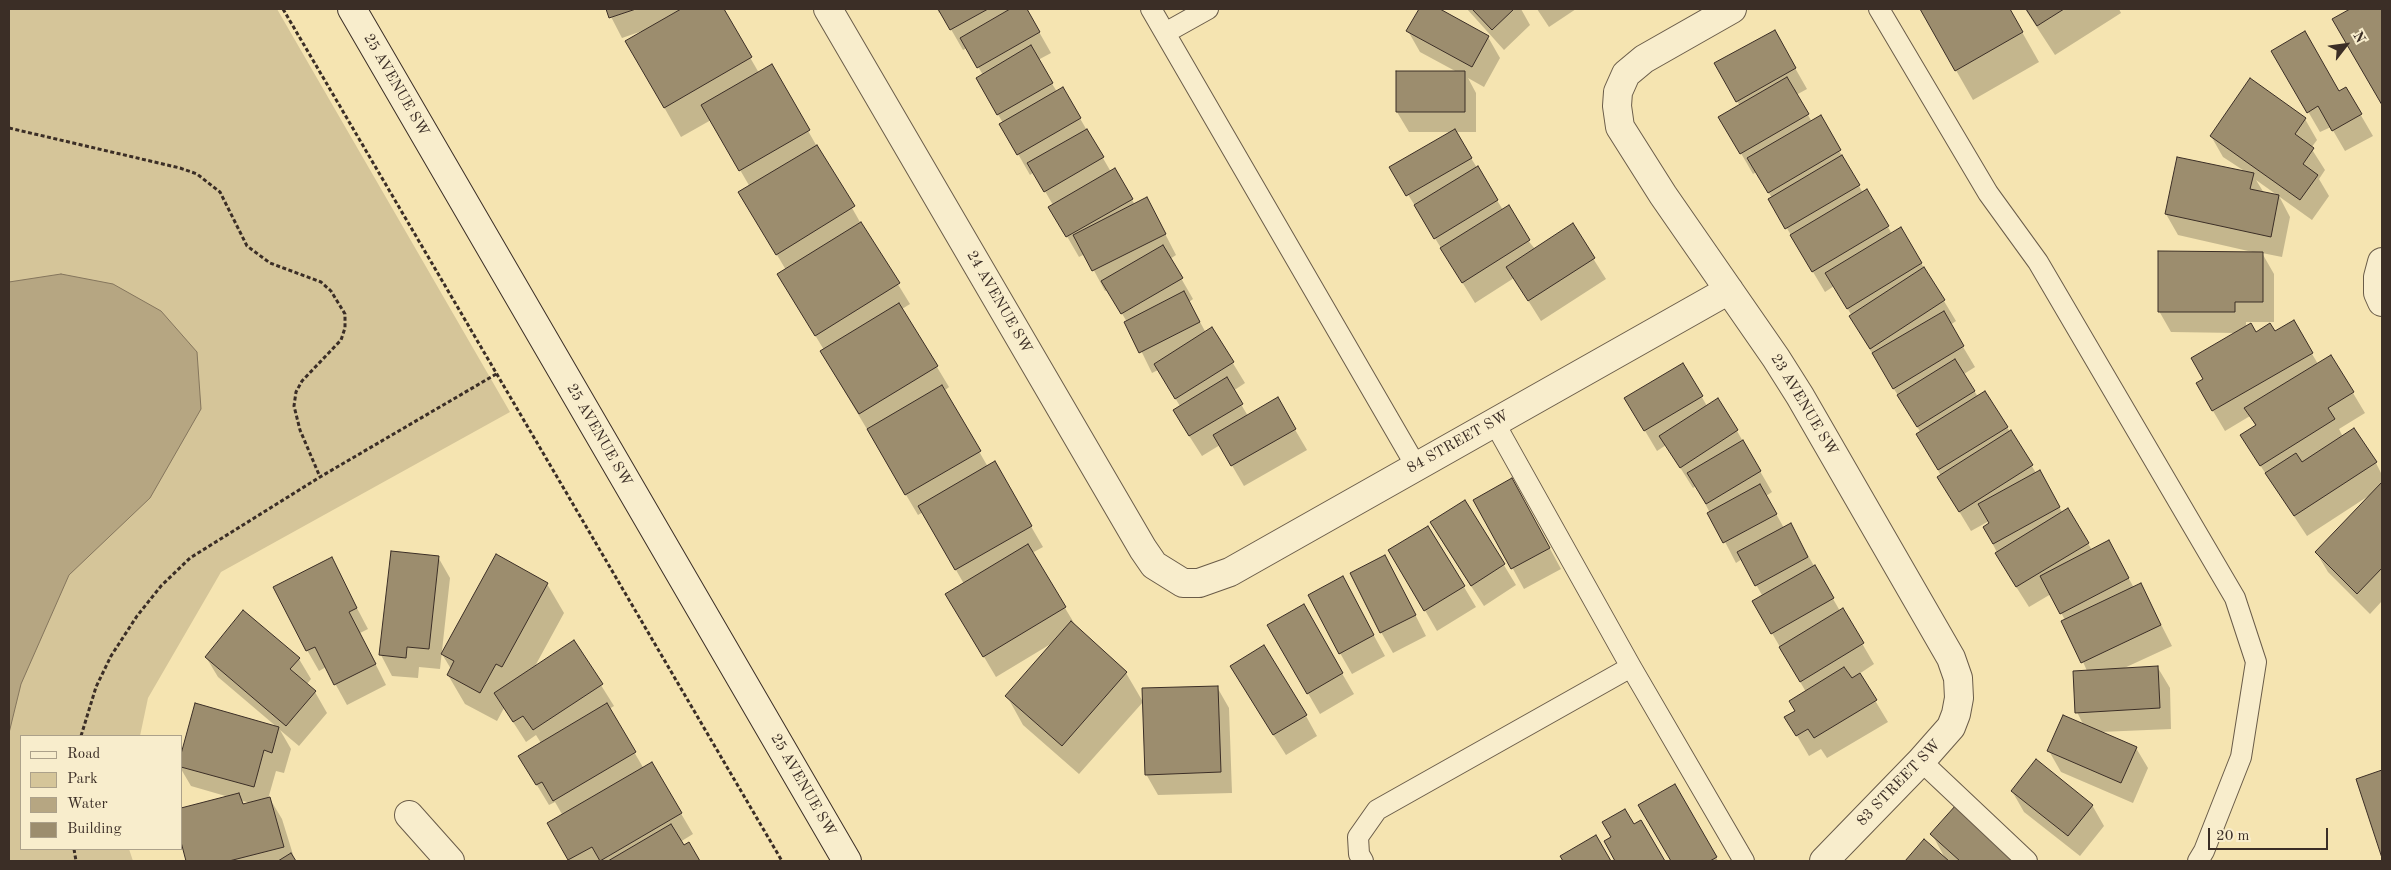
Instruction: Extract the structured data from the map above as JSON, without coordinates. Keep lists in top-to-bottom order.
{
  "streets": {
    "street": [
      "25 AVENUE SW",
      "24 AVENUE SW",
      "23 AVENUE SW",
      "84 STREET SW",
      "83 STREET SW"
    ]
  },
  "crossings": [
    ["24 AVENUE SW", "84 STREET SW"],
    ["23 AVENUE SW", "84 STREET SW"],
    ["23 AVENUE SW", "83 STREET SW"]
  ],
  "legend": [
    "Road",
    "Park",
    "Water",
    "Building"
  ],
  "scale_bar": "20 m",
  "north": "top right"
}
